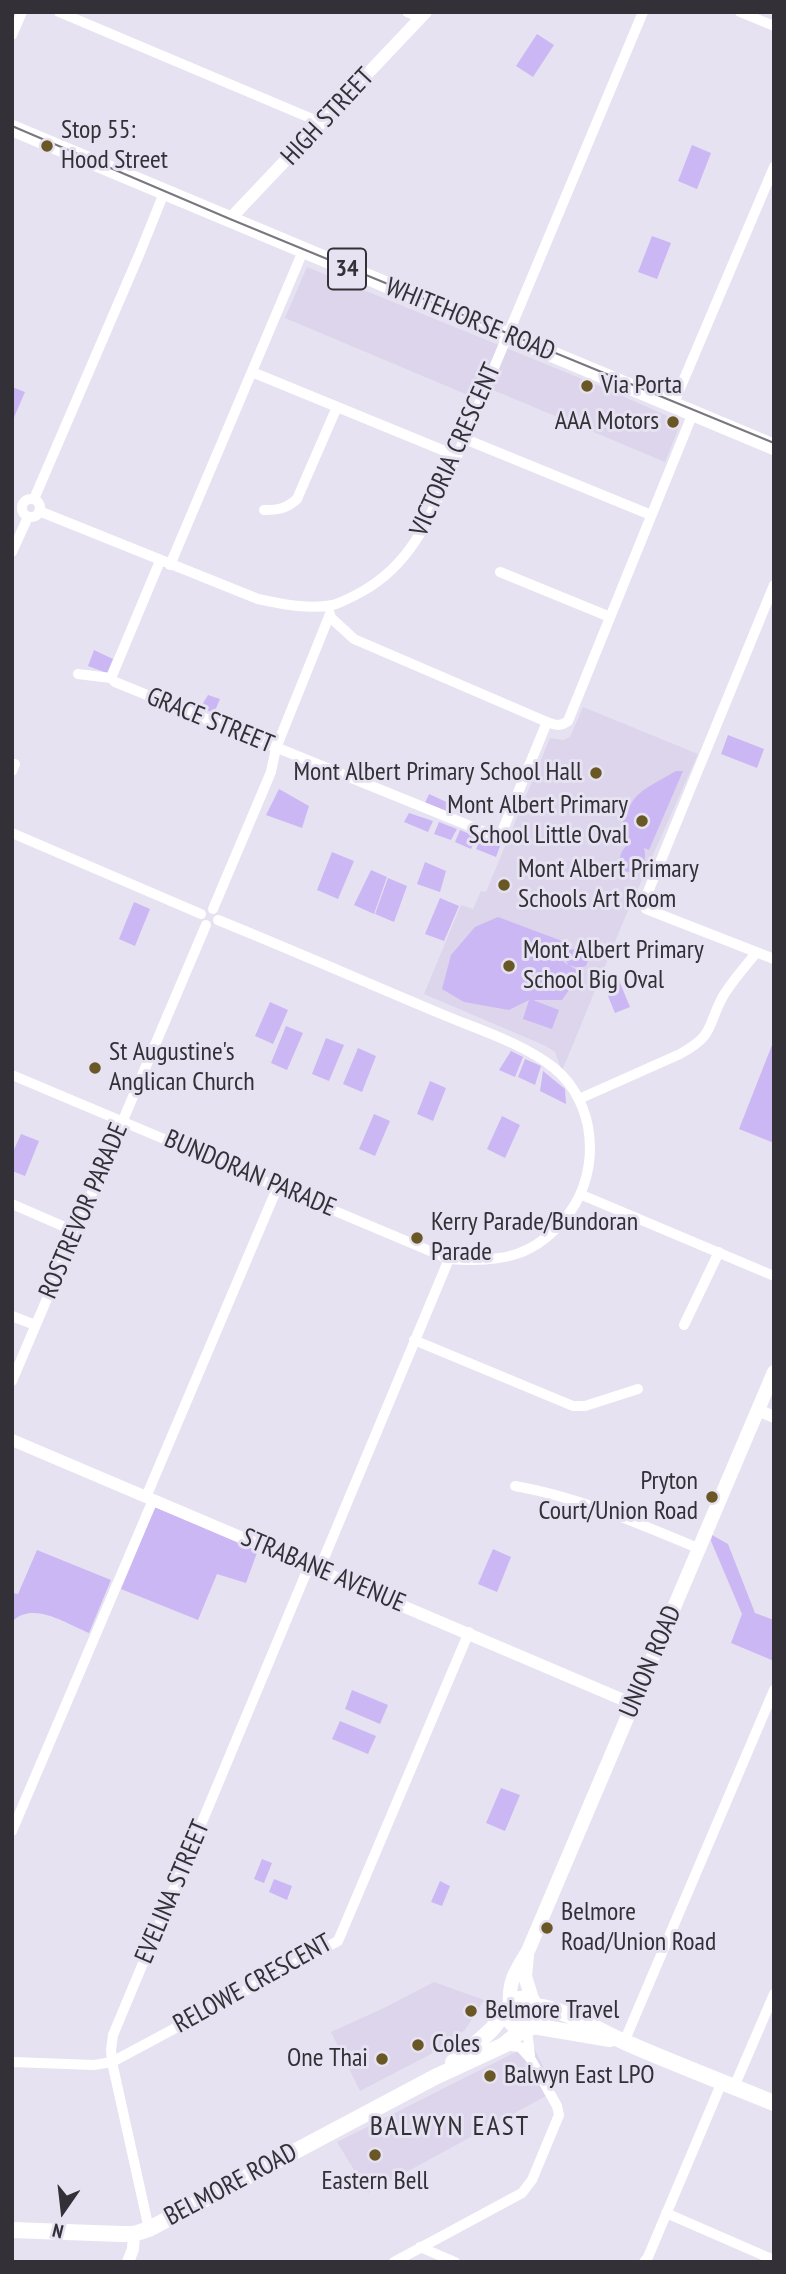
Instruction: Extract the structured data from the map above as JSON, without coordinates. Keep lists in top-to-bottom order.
{
  "streets": {
    "main road": [
      "34",
      "WHITEHORSE ROAD",
      "UNION ROAD",
      "BELMORE ROAD"
    ],
    "street": [
      "HIGH STREET",
      "VICTORIA CRESCENT",
      "GRACE STREET",
      "BUNDORAN PARADE",
      "ROSTREVOR PARADE",
      "STRABANE AVENUE",
      "EVELINA STREET",
      "RELOWE CRESCENT"
    ]
  },
  "crossings": [
    ["HIGH STREET", "WHITEHORSE ROAD"],
    ["WHITEHORSE ROAD", "VICTORIA CRESCENT"],
    ["BUNDORAN PARADE", "ROSTREVOR PARADE"],
    ["BUNDORAN PARADE", "EVELINA STREET"],
    ["STRABANE AVENUE", "UNION ROAD"],
    ["STRABANE AVENUE", "EVELINA STREET"],
    ["STRABANE AVENUE", "RELOWE CRESCENT"],
    ["UNION ROAD", "BELMORE ROAD"],
    ["EVELINA STREET", "RELOWE CRESCENT"],
    ["EVELINA STREET", "BELMORE ROAD"]
  ],
  "districts": ["BALWYN EAST"],
  "places": [
    "Stop 55: Hood Street",
    "Via Porta",
    "AAA Motors",
    "Mont Albert Primary School Hall",
    "Mont Albert Primary School Little Oval",
    "Mont Albert Primary Schools Art Room",
    "Mont Albert Primary School Big Oval",
    "St Augustine's Anglican Church",
    "Kerry Parade/Bundoran Parade",
    "Pryton Court/Union Road",
    "Belmore Road/Union Road",
    "Belmore Travel",
    "Coles",
    "One Thai",
    "Balwyn East LPO",
    "Eastern Bell"
  ],
  "north": "bottom"
}
